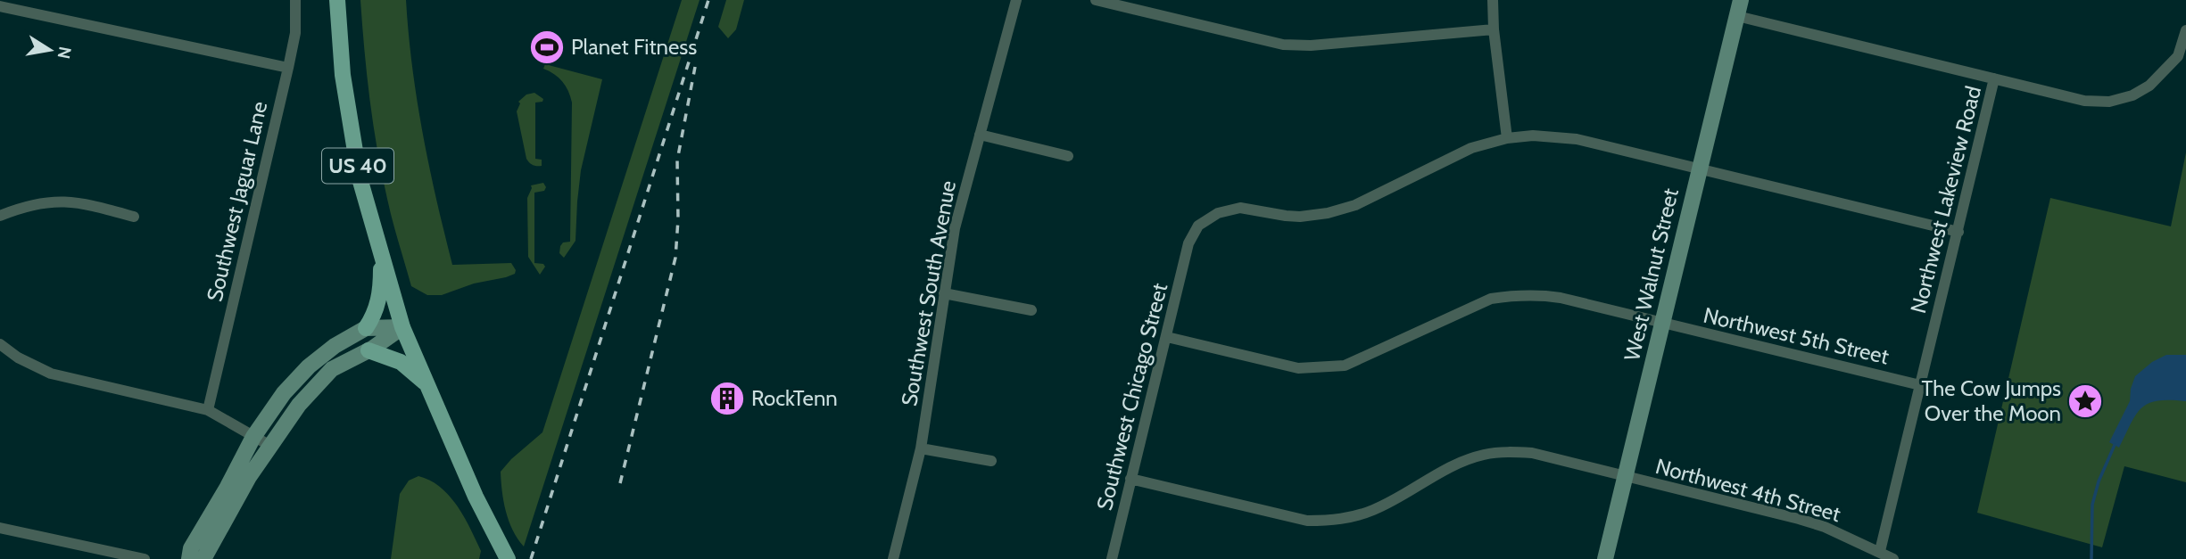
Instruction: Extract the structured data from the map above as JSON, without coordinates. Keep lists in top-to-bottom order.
{
  "streets": {
    "main road": ["US 40", "West Walnut Street"],
    "street": [
      "Northwest Lakeview Road",
      "Southwest Jaguar Lane",
      "Southwest South Avenue",
      "Northwest 5th Street",
      "Southwest Chicago Street",
      "Northwest 4th Street"
    ]
  },
  "crossings": [
    ["Northwest Lakeview Road", "Northwest 5th Street"],
    ["Northwest Lakeview Road", "Northwest 4th Street"],
    ["West Walnut Street", "Northwest 5th Street"],
    ["West Walnut Street", "Northwest 4th Street"],
    ["Northwest 5th Street", "Southwest Chicago Street"],
    ["Southwest Chicago Street", "Northwest 4th Street"]
  ],
  "places": {
    "sports": ["Planet Fitness"],
    "building": ["RockTenn"],
    "place": ["The Cow Jumps Over the Moon"]
  },
  "north": "right"
}
